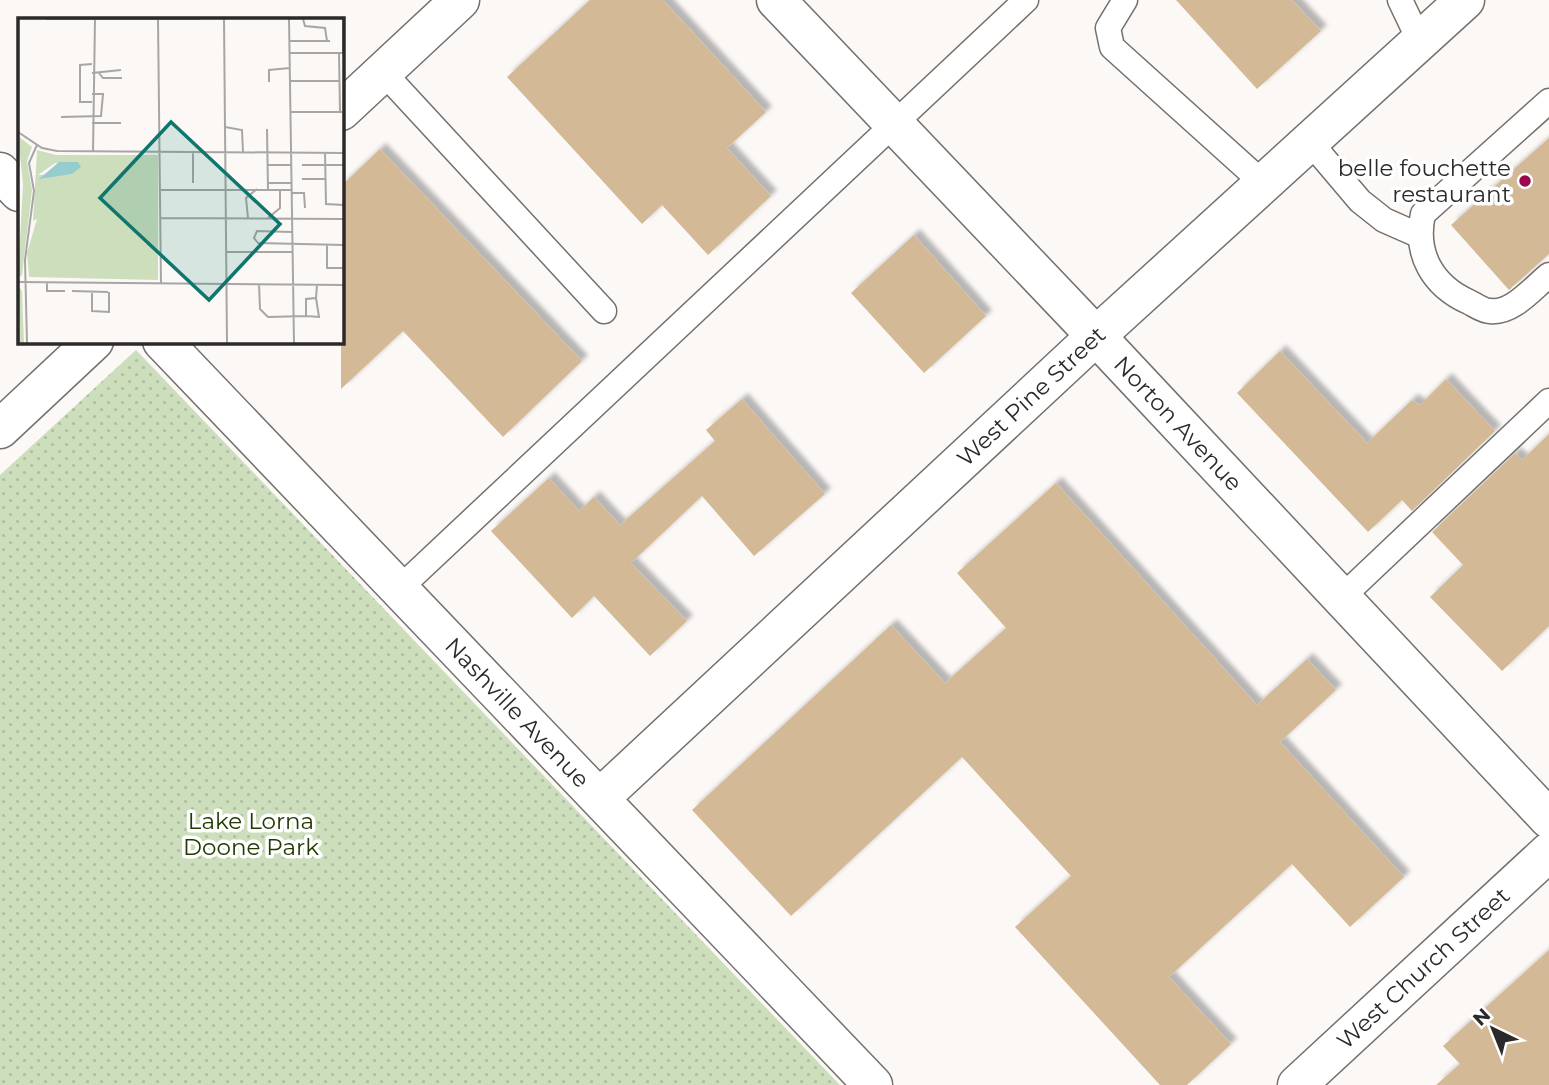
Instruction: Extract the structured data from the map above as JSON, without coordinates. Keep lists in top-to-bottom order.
{
  "streets": {
    "street": [
      "West Pine Street",
      "Norton Avenue",
      "Nashville Avenue",
      "West Church Street"
    ]
  },
  "crossings": [
    ["West Pine Street", "Norton Avenue"],
    ["West Pine Street", "Nashville Avenue"]
  ],
  "parks": ["Lake Lorna Doone Park"],
  "places": ["belle fouchette restaurant"],
  "north": "top left"
}
